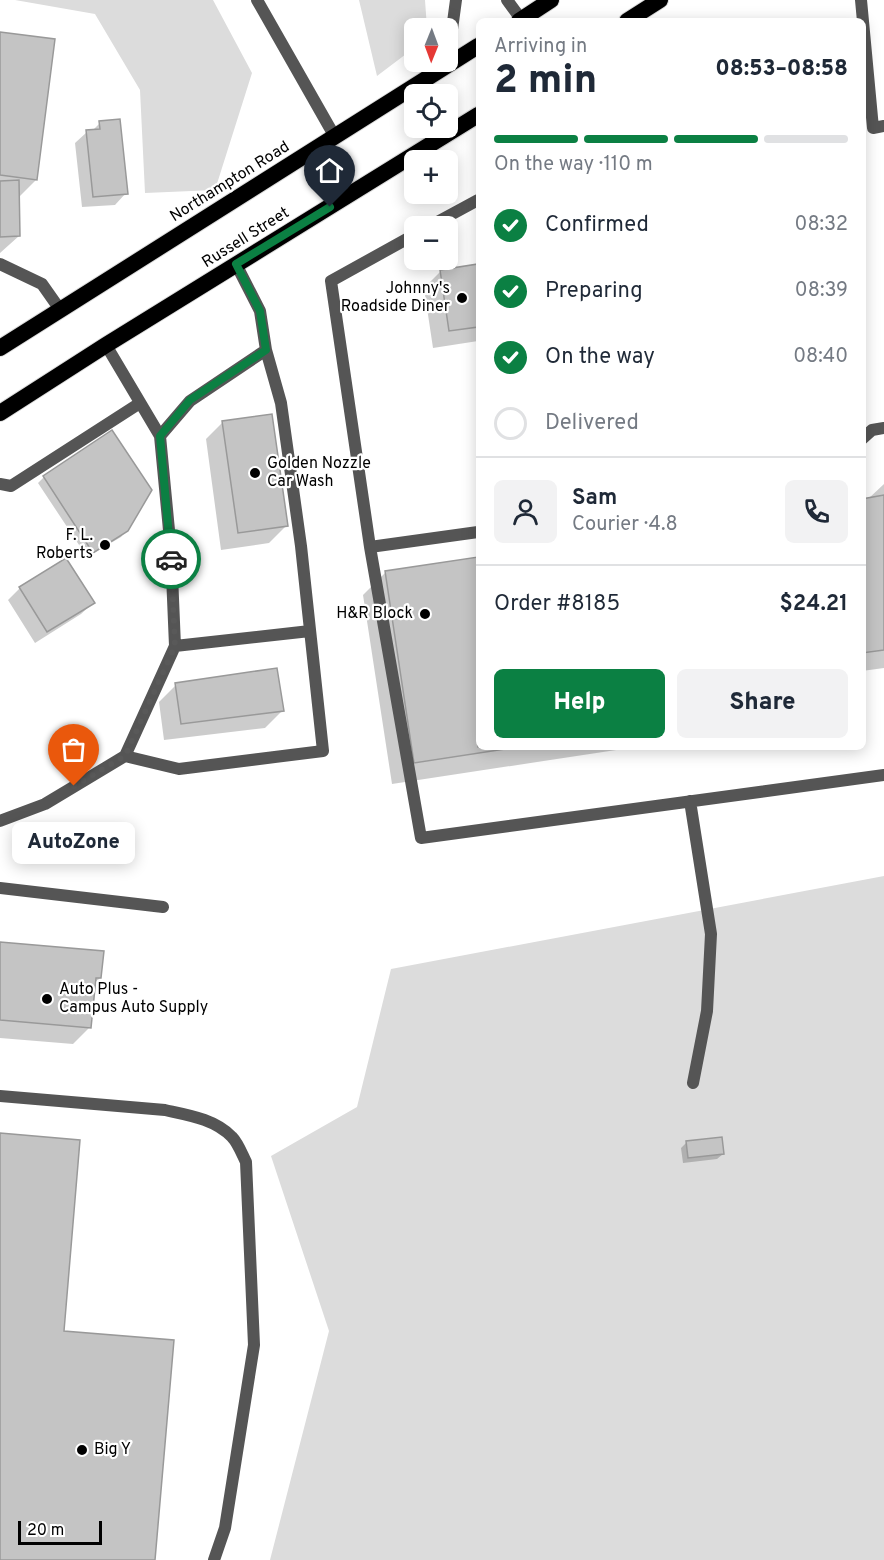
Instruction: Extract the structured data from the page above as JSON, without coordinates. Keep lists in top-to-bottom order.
{
  "streets": {
    "highway": ["Northampton Road", "Russell Street"]
  },
  "places": [
    "Johnny's Roadside Diner",
    "Golden Nozzle Car Wash",
    "F. L. Roberts",
    "H&R Block",
    "AutoZone",
    "Auto Plus - Campus Auto Supply",
    "Big Y"
  ],
  "scale_bar": "20 m",
  "north": "bottom",
  "page": {
    "map_buttons": ["+", "−"],
    "heading": ["2 min", "Arriving in", "08:53–08:58"],
    "panel": [
      "Sam",
      "Courier · 4.8",
      "Order #8185",
      "$24.21"
    ],
    "bar": "On the way · 110 m",
    "list": [
      ["Confirmed", "08:32"],
      ["Preparing", "08:39"],
      ["On the way", "08:40"],
      "Delivered"
    ],
    "buttons": ["Help", "Share"],
    "bubble": "AutoZone",
    "scale": "20 m"
  }
}
